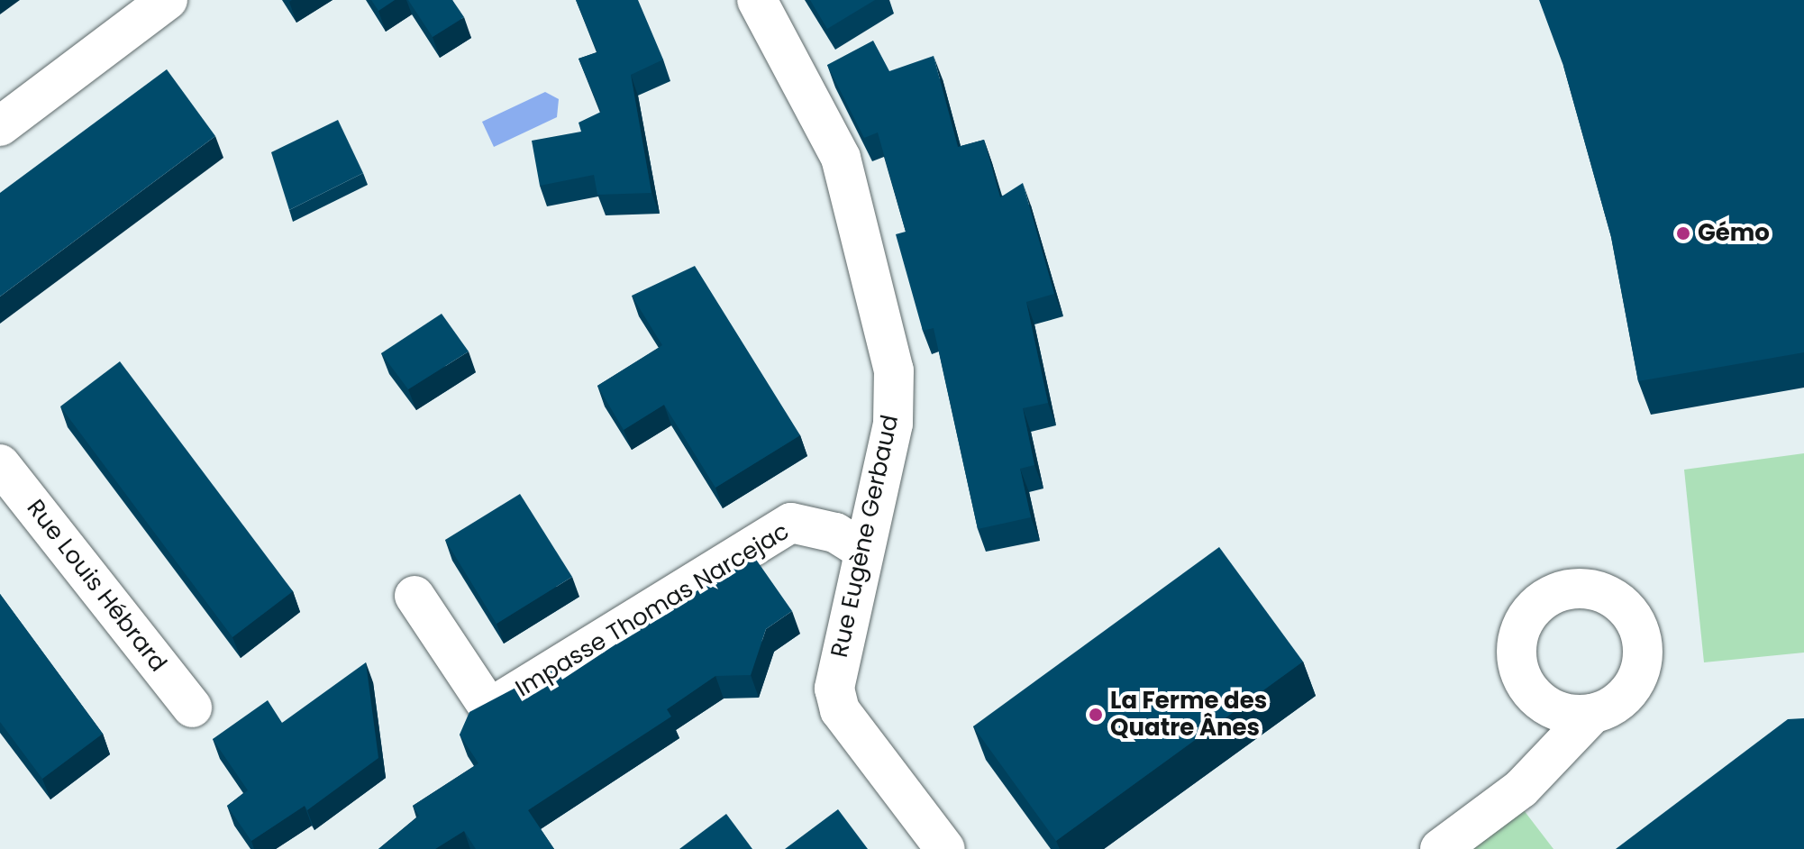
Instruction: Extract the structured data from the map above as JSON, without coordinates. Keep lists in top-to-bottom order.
{
  "streets": {
    "street": ["Rue Eugène Gerbaud", "Rue Louis Hébrard", "Impasse Thomas Narcejac"]
  },
  "crossings": [
    ["Rue Eugène Gerbaud", "Impasse Thomas Narcejac"]
  ],
  "places": ["Gémo", "La Ferme des Quatre Ânes"]
}
